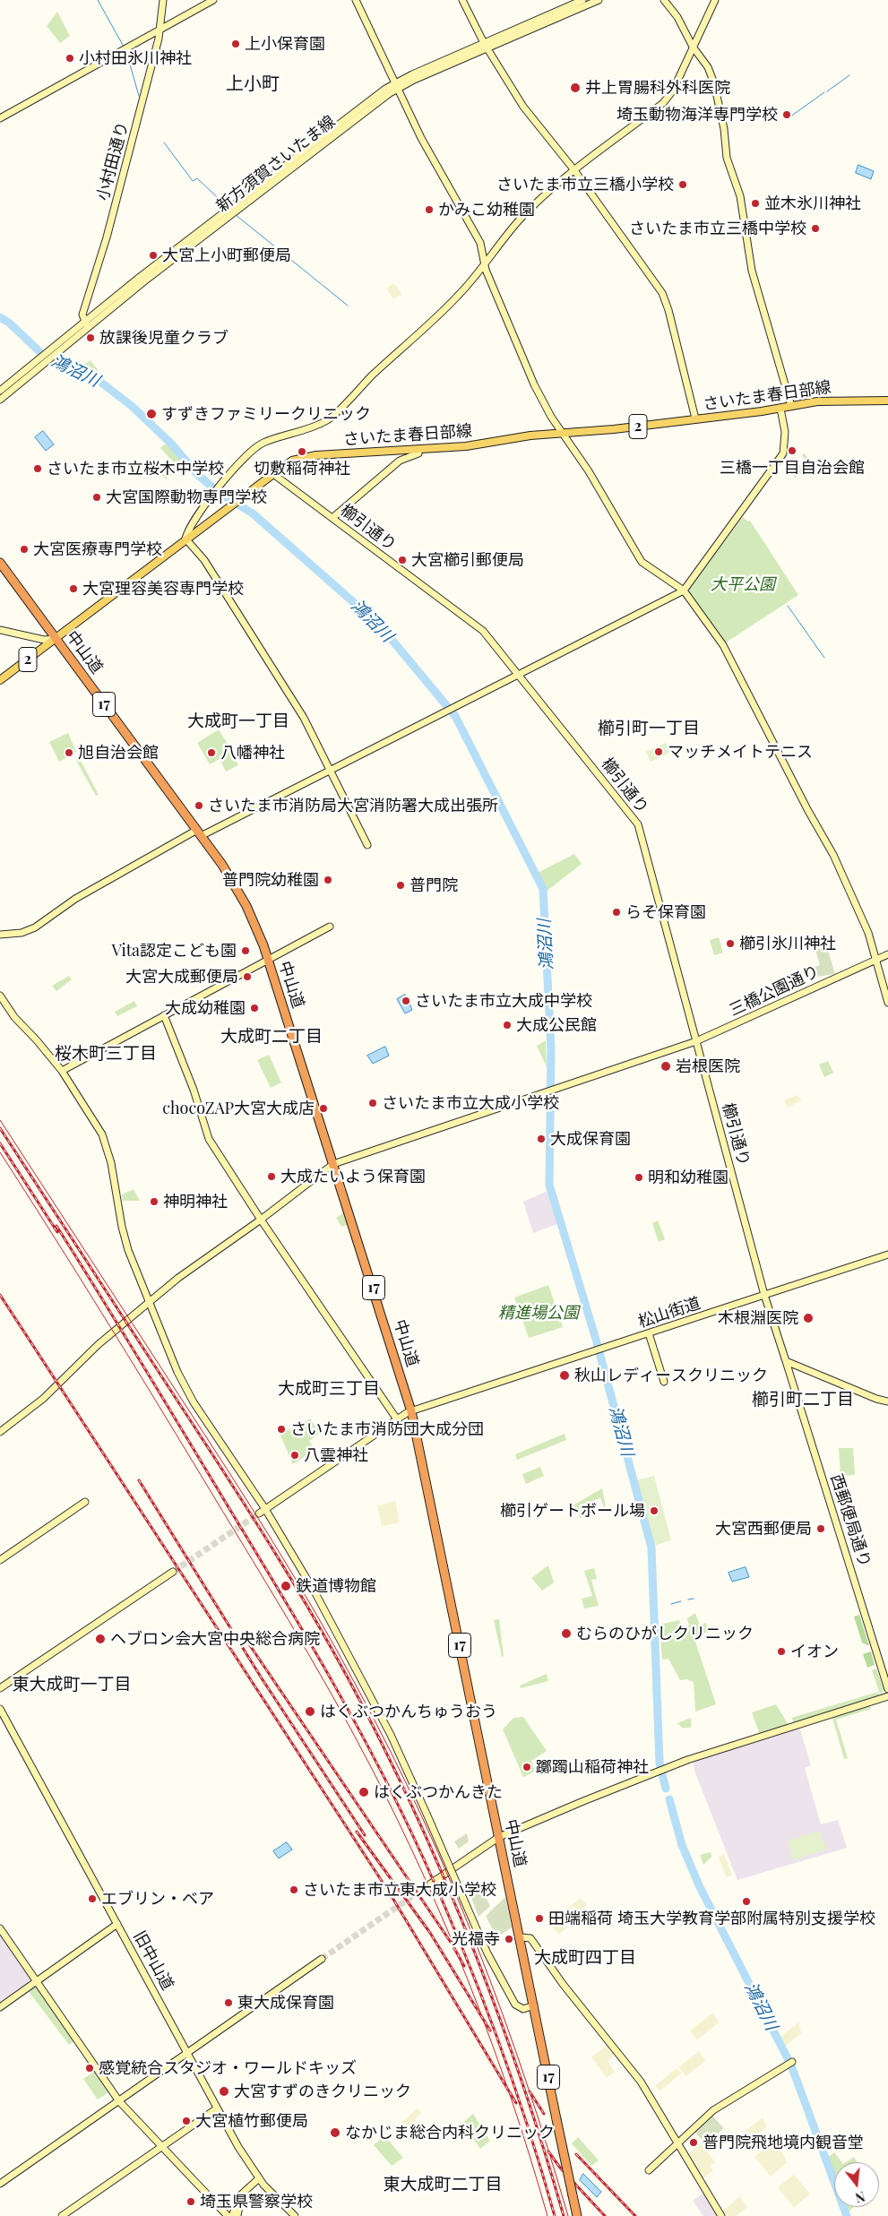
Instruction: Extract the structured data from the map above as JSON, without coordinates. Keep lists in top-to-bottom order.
{
  "streets": {
    "highway": ["中山道", "17"],
    "main road": ["さいたま春日部線", "2"],
    "street": [
      "小村田通り",
      "新方須賀さいたま線",
      "櫛引通り",
      "三橋公園通り",
      "松山街道",
      "西郵便局通り",
      "旧中山道"
    ]
  },
  "crossings": [
    ["小村田通り", "新方須賀さいたま線"],
    ["さいたま春日部線", "櫛引通り"],
    ["さいたま春日部線", "中山道"],
    ["櫛引通り", "三橋公園通り"],
    ["櫛引通り", "松山街道"],
    ["中山道", "三橋公園通り"],
    ["中山道", "松山街道"]
  ],
  "districts": [
    "上小町",
    "大成町一丁目",
    "櫛引町一丁目",
    "大成町二丁目",
    "桜木町三丁目",
    "大成町三丁目",
    "櫛引町二丁目",
    "東大成町一丁目",
    "大成町四丁目",
    "東大成町二丁目"
  ],
  "water": ["鴻沼川"],
  "parks": ["大平公園", "精進場公園"],
  "places": [
    "上小保育園",
    "小村田氷川神社",
    "井上胃腸科外科医院",
    "埼玉動物海洋専門学校",
    "さいたま市立三橋小学校",
    "並木氷川神社",
    "かみこ幼稚園",
    "さいたま市立三橋中学校",
    "大宮上小町郵便局",
    "放課後児童クラブ",
    "すずきファミリークリニック",
    "三橋一丁目自治会館",
    "切敷稲荷神社",
    "さいたま市立桜木中学校",
    "大宮国際動物専門学校",
    "大宮医療専門学校",
    "大宮櫛引郵便局",
    "大宮理容美容専門学校",
    "マッチメイトテニス",
    "旭自治会館",
    "八幡神社",
    "さいたま市消防局大宮消防署大成出張所",
    "普門院幼稚園",
    "普門院",
    "らそ保育園",
    "櫛引氷川神社",
    "Vita認定こども園",
    "大宮大成郵便局",
    "さいたま市立大成中学校",
    "大成幼稚園",
    "大成公民館",
    "岩根医院",
    "さいたま市立大成小学校",
    "chocoZAP大宮大成店",
    "大成保育園",
    "大成たいよう保育園",
    "明和幼稚園",
    "神明神社",
    "木根淵医院",
    "秋山レディースクリニック",
    "さいたま市消防団大成分団",
    "八雲神社",
    "櫛引ゲートボール場",
    "大宮西郵便局",
    "鉄道博物館",
    "むらのひがしクリニック",
    "ヘブロン会大宮中央総合病院",
    "イオン",
    "はくぶつかんちゅうおう",
    "躑躅山稲荷神社",
    "はくぶつかんきた",
    "さいたま市立東大成小学校",
    "エブリン・ベア",
    "埼玉大学教育学部附属特別支援学校",
    "田端稲荷",
    "光福寺",
    "東大成保育園",
    "感覚統合スタジオ・ワールドキッズ",
    "大宮すずのきクリニック",
    "大宮植竹郵便局",
    "なかじま総合内科クリニック",
    "普門院飛地境内観音堂",
    "埼玉県警察学校"
  ],
  "north": "bottom"
}
